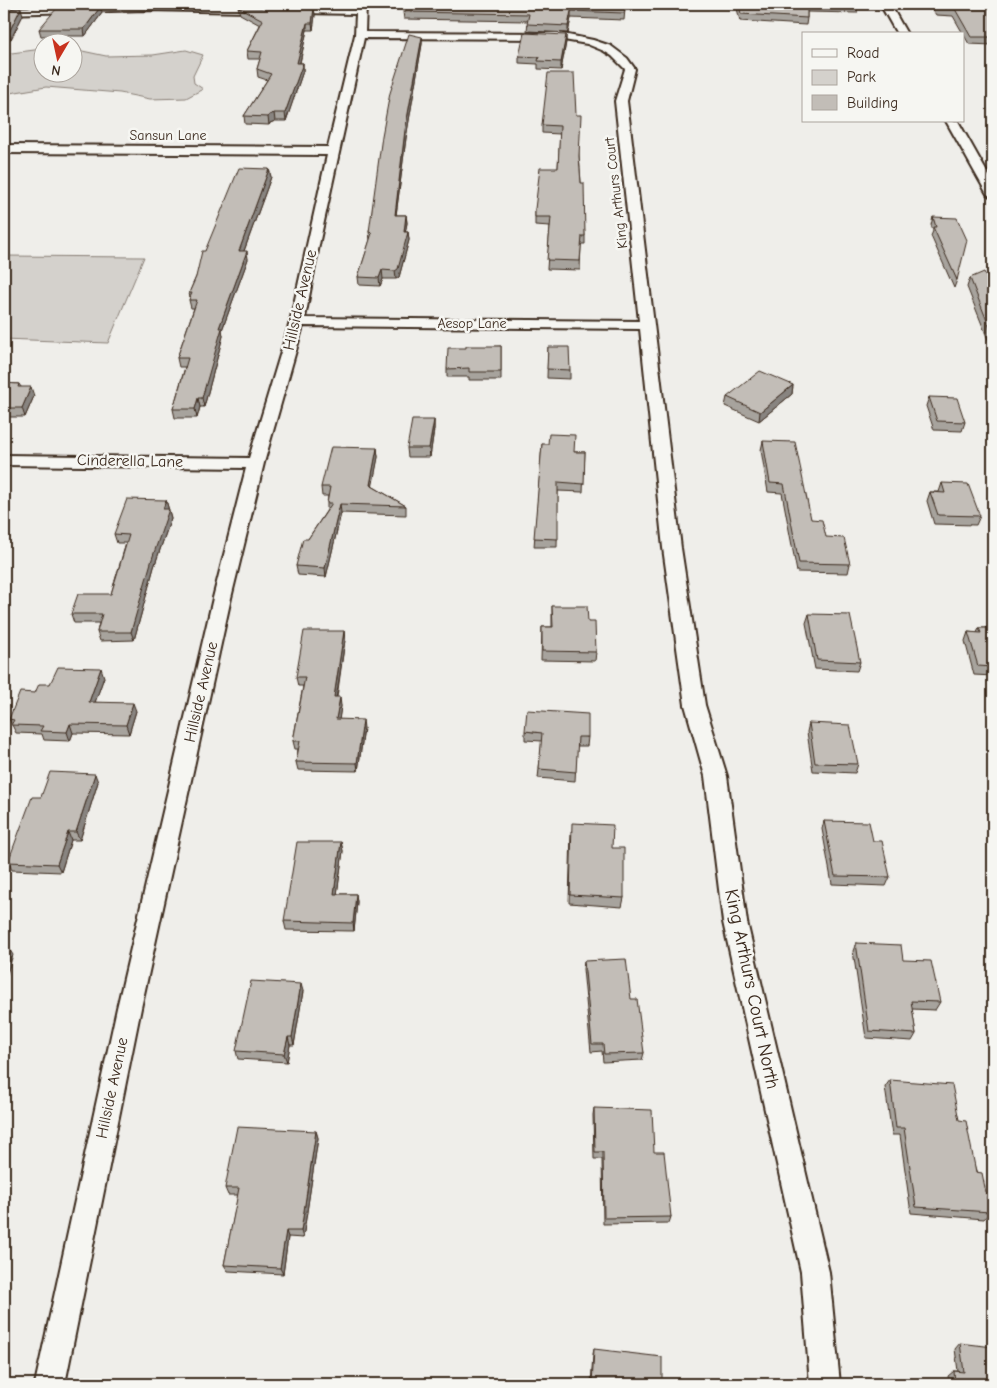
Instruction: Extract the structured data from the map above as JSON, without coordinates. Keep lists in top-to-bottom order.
{
  "streets": {
    "street": [
      "Sansun Lane",
      "King Arthurs Court",
      "Hillside Avenue",
      "Aesop Lane",
      "Cinderella Lane",
      "King Arthurs Court North"
    ]
  },
  "crossings": [
    ["Sansun Lane", "Hillside Avenue"],
    ["King Arthurs Court", "Hillside Avenue"],
    ["King Arthurs Court", "Aesop Lane"],
    ["King Arthurs Court", "King Arthurs Court North"],
    ["Hillside Avenue", "Aesop Lane"],
    ["Hillside Avenue", "Cinderella Lane"]
  ],
  "legend": ["Road", "Park", "Building"],
  "north": "bottom"
}
